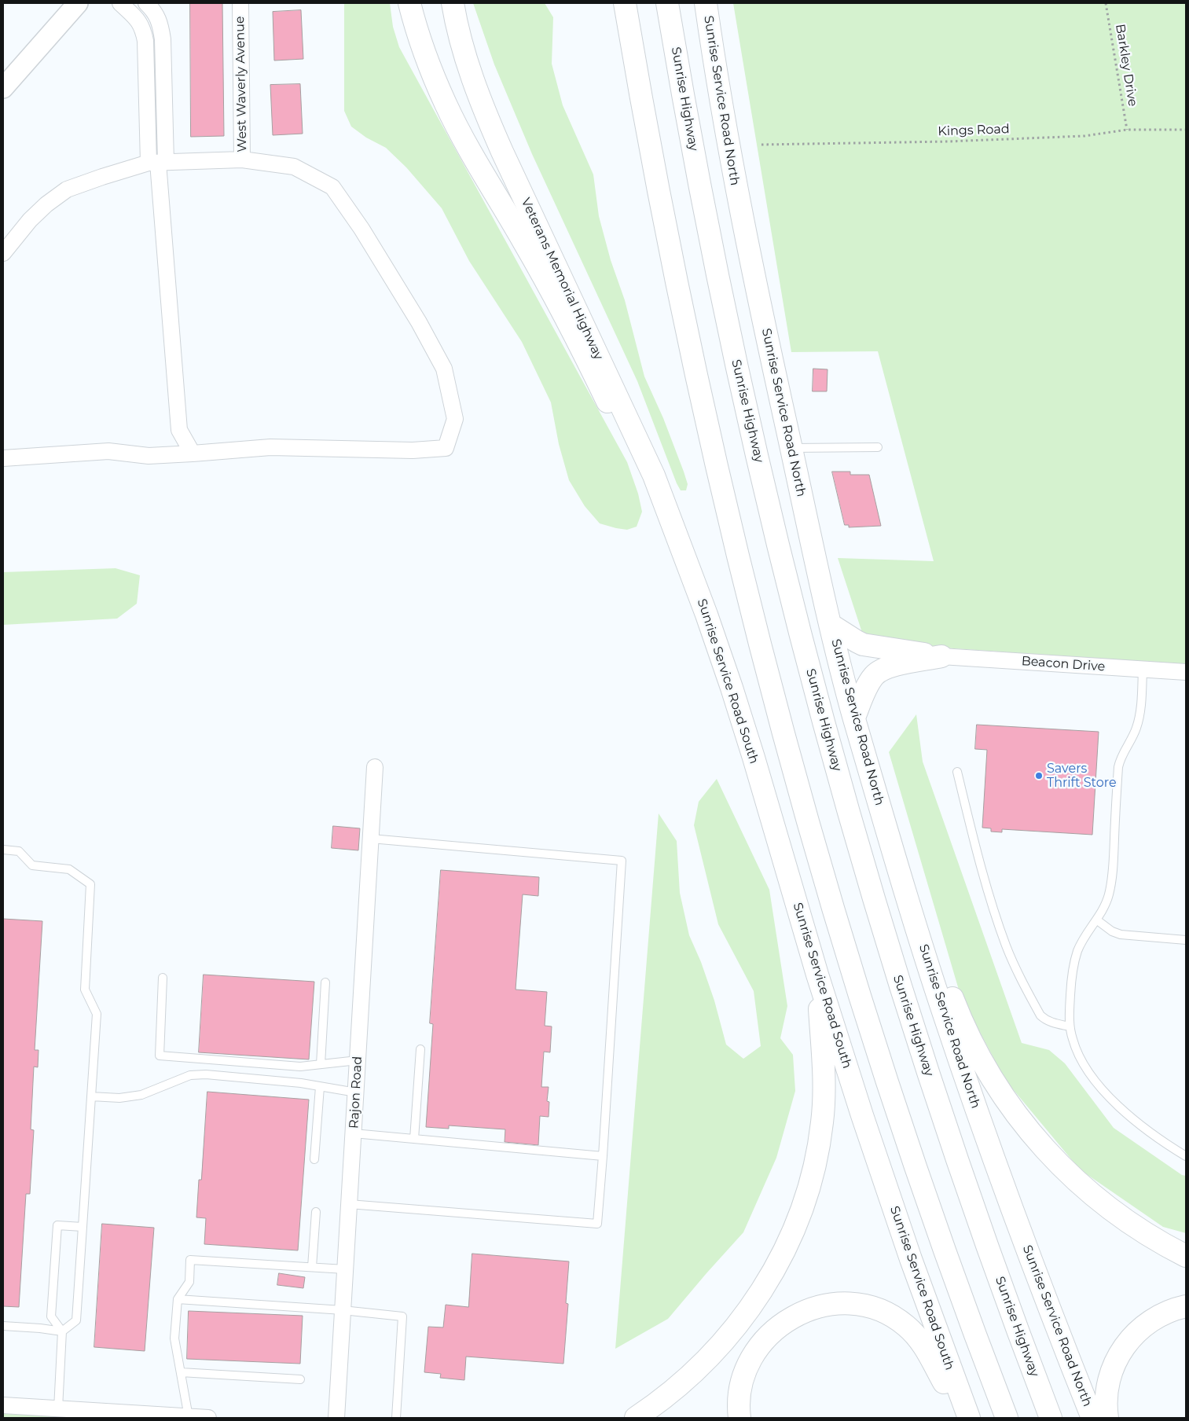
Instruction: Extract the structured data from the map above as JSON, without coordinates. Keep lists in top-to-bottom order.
{
  "streets": {
    "main road": [
      "Sunrise Highway",
      "Sunrise Service Road North",
      "Veterans Memorial Highway",
      "Sunrise Service Road South"
    ],
    "street": ["West Waverly Avenue", "Beacon Drive", "Rajon Road"],
    "path": ["Barkley Drive", "Kings Road"]
  },
  "crossings": [
    ["Barkley Drive", "Kings Road"],
    ["Veterans Memorial Highway", "Sunrise Service Road South"]
  ],
  "places": ["Savers Thrift Store"]
}
